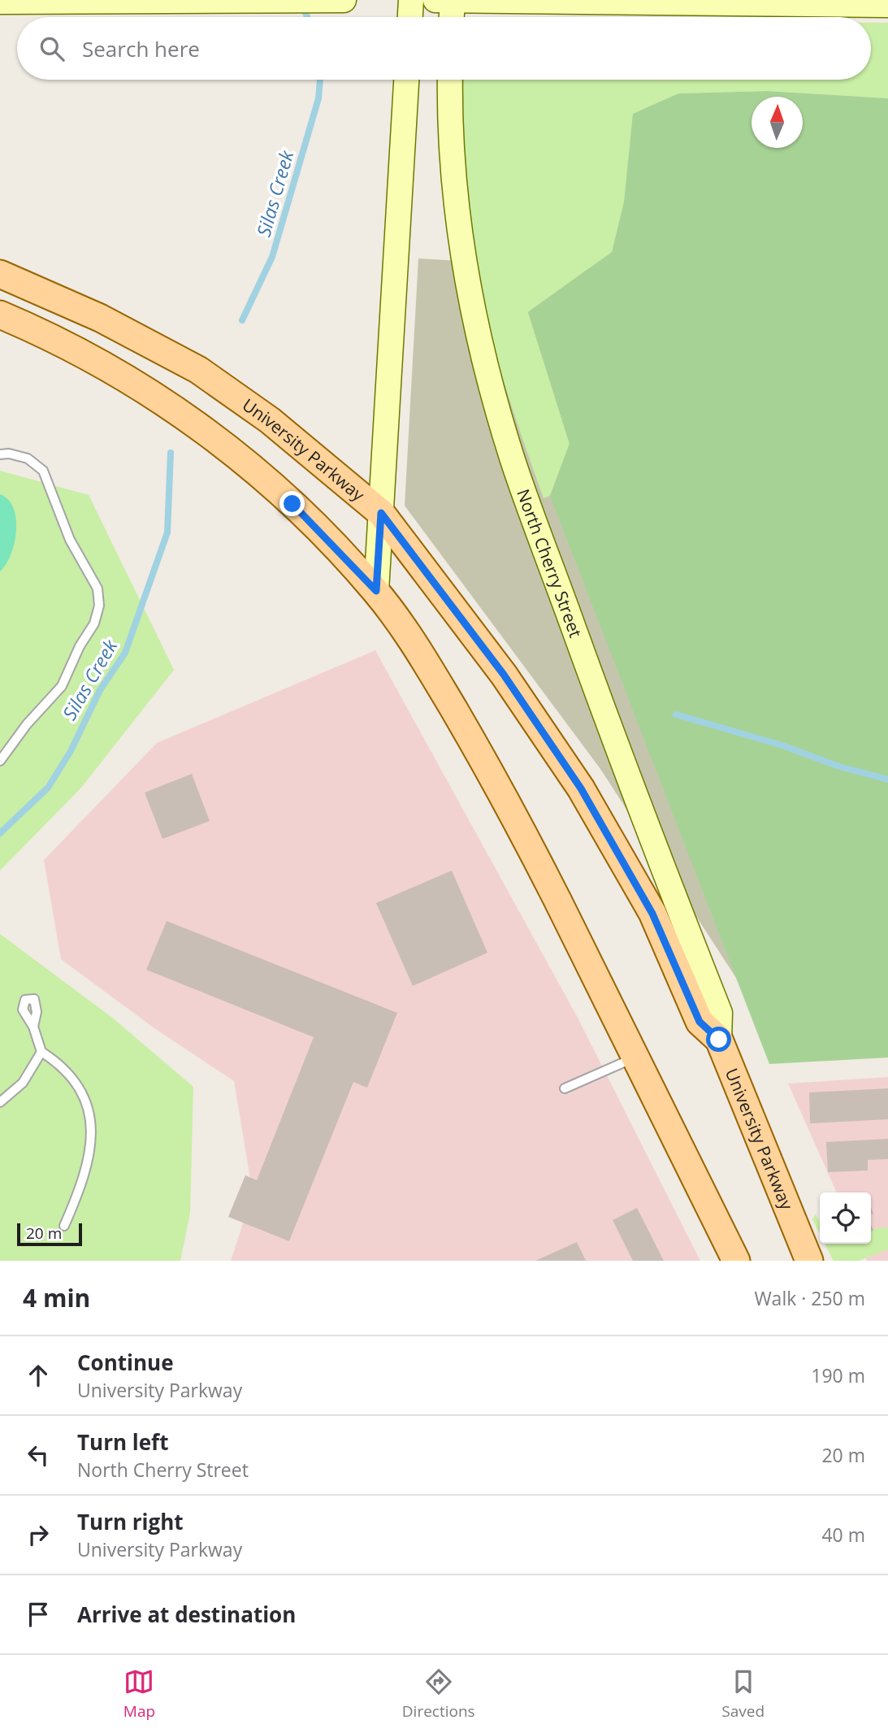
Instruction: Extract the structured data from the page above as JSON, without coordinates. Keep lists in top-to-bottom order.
{
  "streets": {
    "main road": ["University Parkway", "North Cherry Street"]
  },
  "crossings": [
    ["University Parkway", "North Cherry Street"]
  ],
  "water": ["Silas Creek"],
  "scale_bar": "20 m",
  "north": "top",
  "page": {
    "search": "Search here",
    "scale": "20 m",
    "heading": ["4 min", "Walk · 250 m"],
    "list": [
      ["Continue", "University Parkway", "190 m"],
      ["Turn left", "North Cherry Street", "20 m"],
      ["Turn right", "University Parkway", "40 m"],
      "Arrive at destination"
    ],
    "nav": ["Map", "Directions", "Saved"]
  }
}
